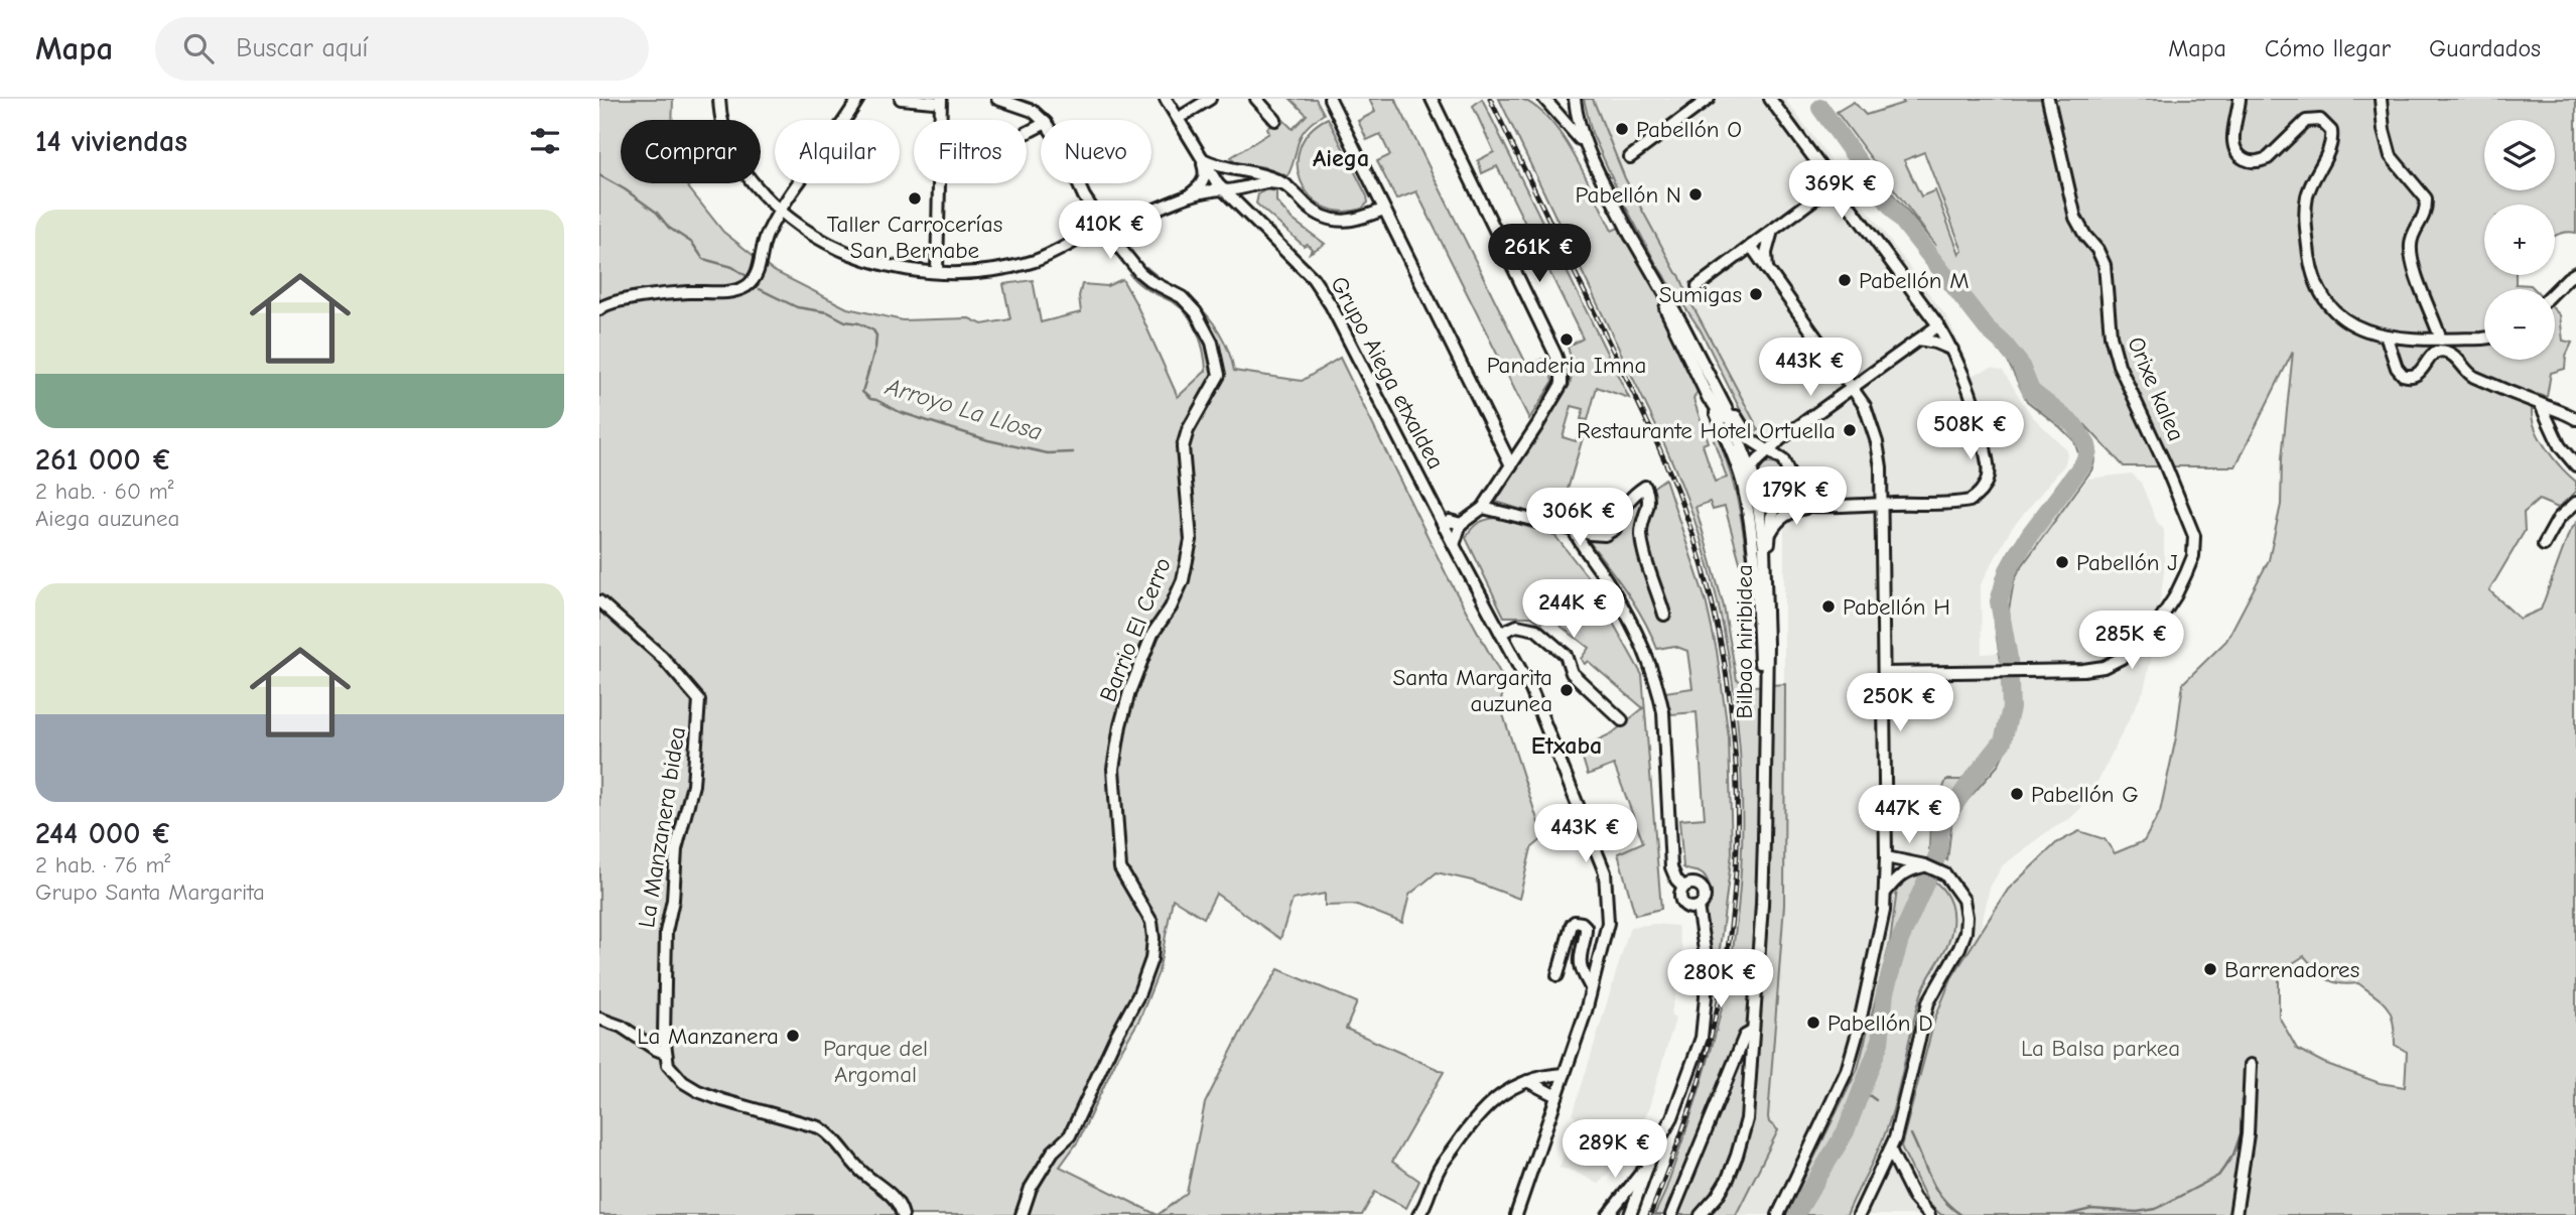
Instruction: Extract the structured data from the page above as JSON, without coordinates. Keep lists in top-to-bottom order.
{
  "streets": {
    "street": [
      "Grupo Aiega etxaldea",
      "Orixe kalea",
      "Barrio El Cerro",
      "Bilbao hiribidea",
      "La Manzanera bidea"
    ]
  },
  "districts": ["Aiega", "Etxaba"],
  "water": ["Arroyo La Llosa"],
  "parks": ["Parque del Argomal", "La Balsa parkea"],
  "places": [
    "Pabellón O",
    "Pabellón N",
    "Taller Carrocerías San Bernabe",
    "Pabellón M",
    "Sumigas",
    "Panaderia Imna",
    "Restaurante Hotel Ortuella",
    "Pabellón J",
    "Pabellón H",
    "Santa Margarita auzunea",
    "Pabellón G",
    "Barrenadores",
    "Pabellón D",
    "La Manzanera"
  ],
  "page": {
    "header": "Mapa",
    "search": "Buscar aquí",
    "nav": ["Mapa", "Cómo llegar", "Guardados"],
    "heading": "14 viviendas",
    "map_buttons": ["+", "−"],
    "chip": [
      "Comprar",
      "Alquilar",
      "Filtros",
      "Nuevo"
    ],
    "price": [
      "369K €",
      "410K €",
      "261K €",
      "443K €",
      "508K €",
      "179K €",
      "306K €",
      "244K €",
      "285K €",
      "250K €",
      "447K €",
      "443K €",
      "280K €",
      "289K €"
    ],
    "list": [
      {
        "name": "261 000 €",
        "note": "2 hab. · 60 m² · Aiega auzunea"
      },
      {
        "name": "244 000 €",
        "note": "2 hab. · 76 m² · Grupo Santa Margarita"
      }
    ]
  }
}
